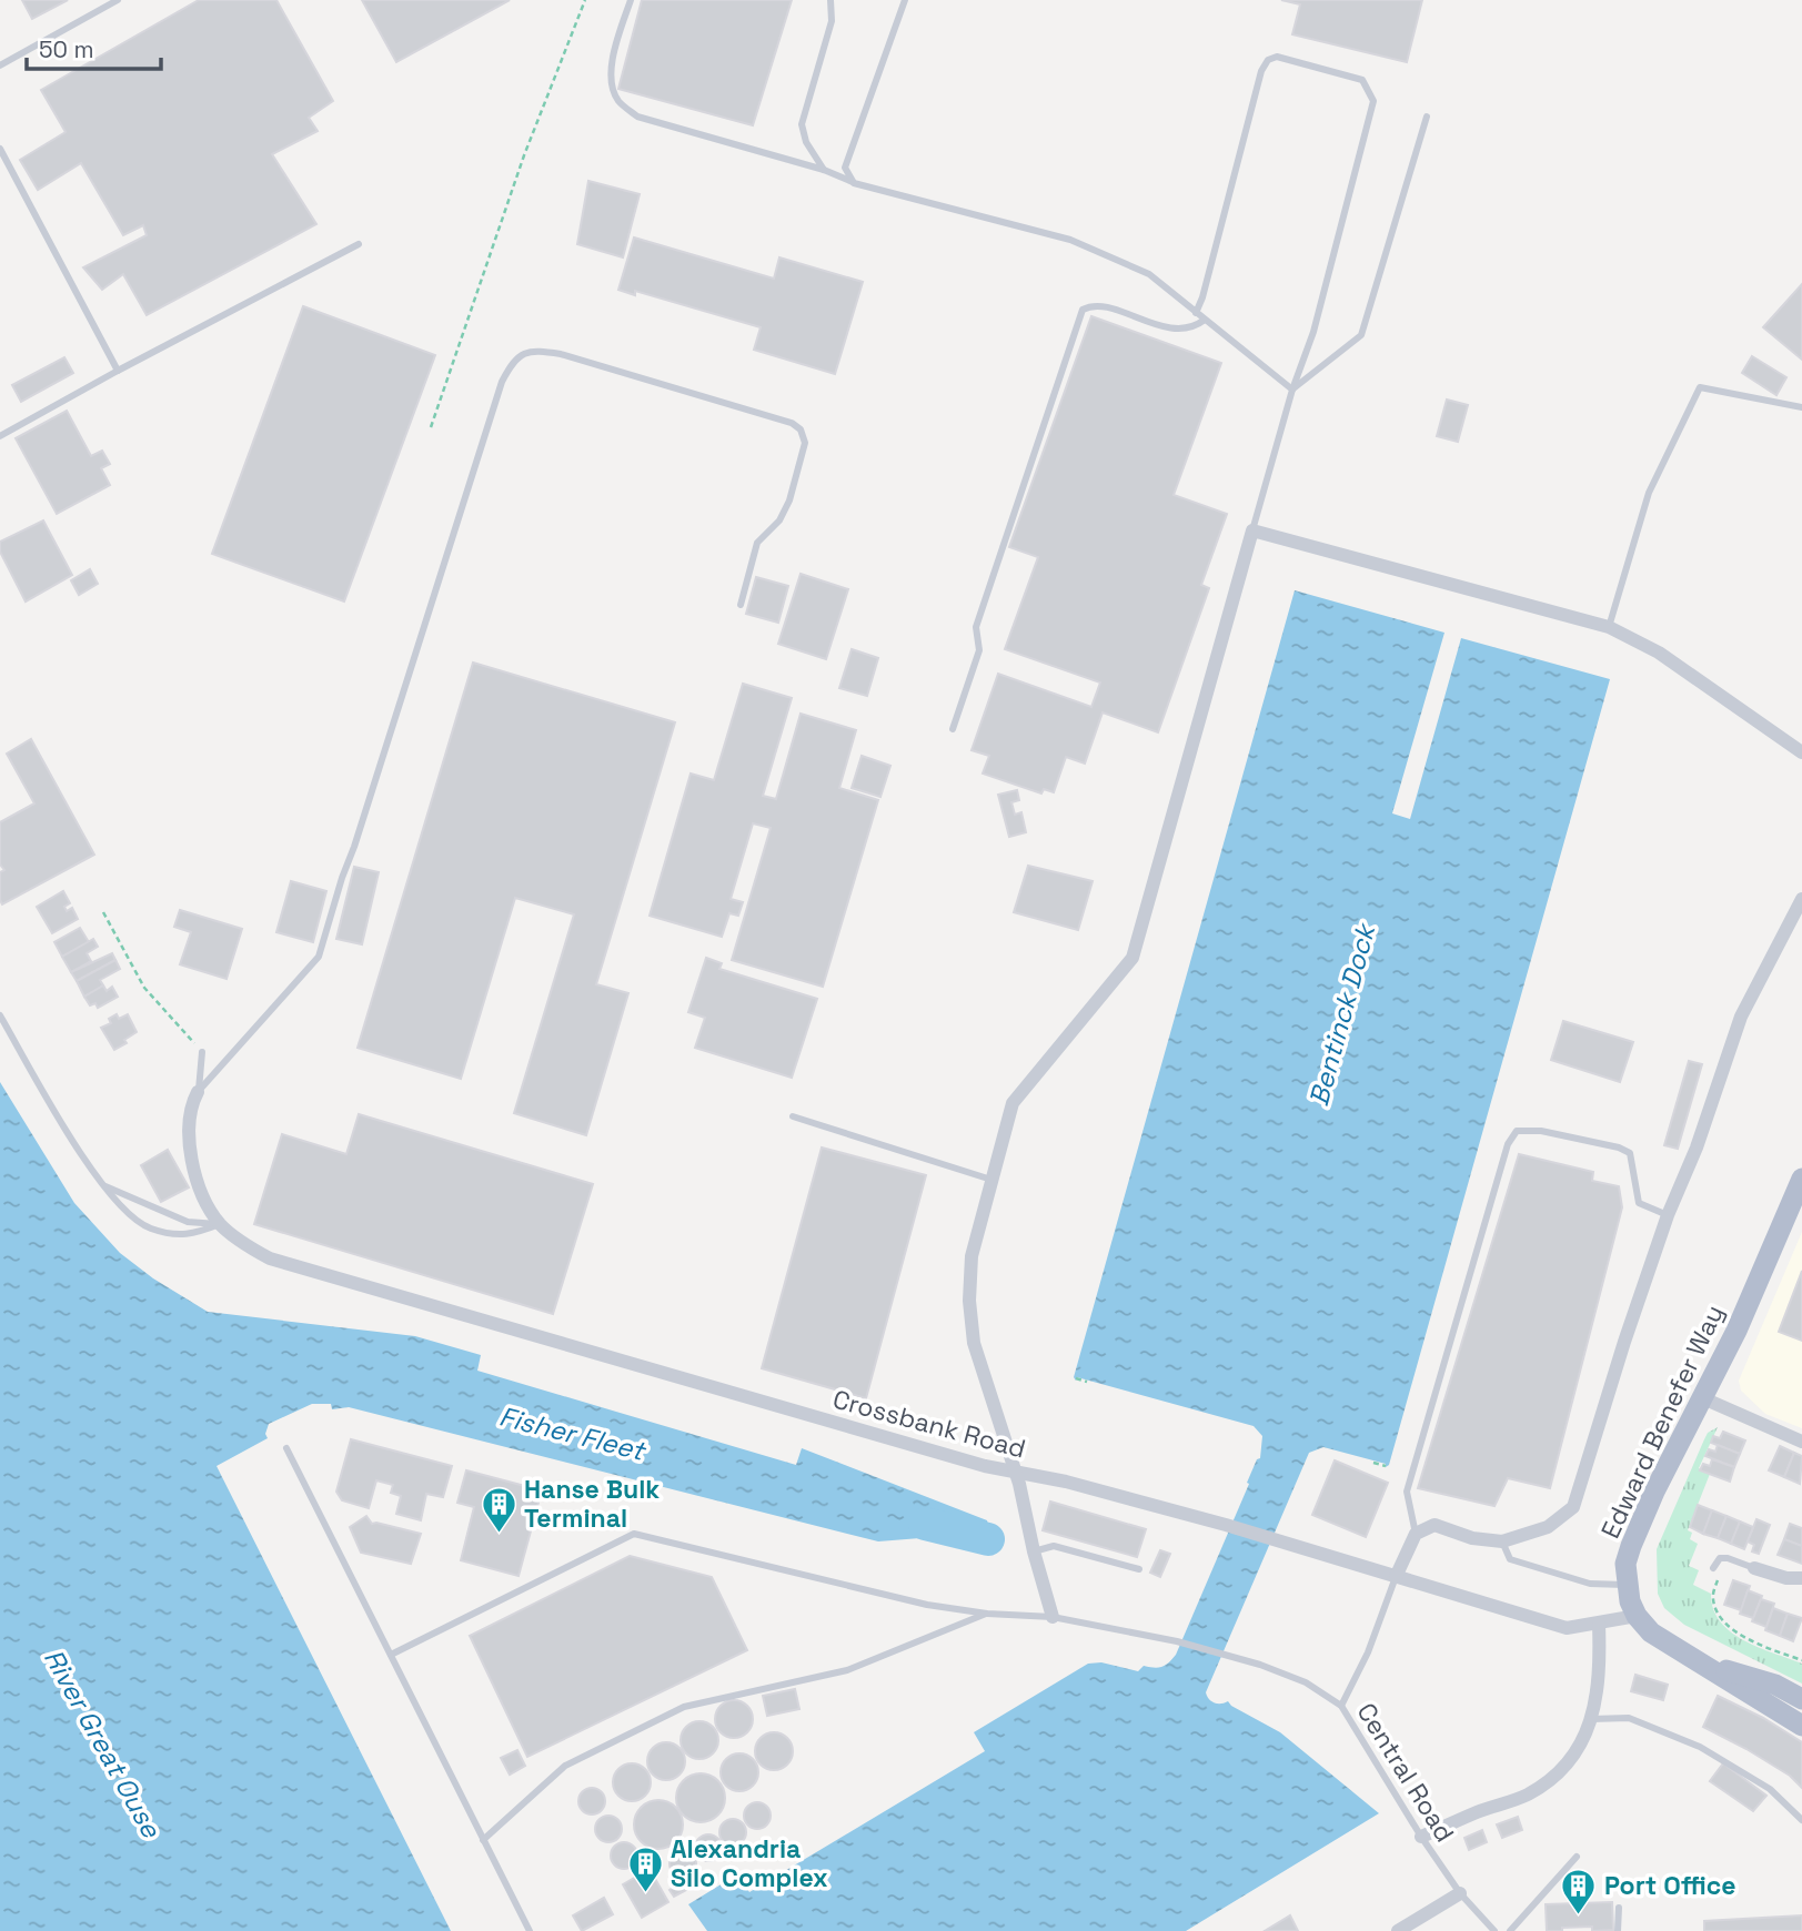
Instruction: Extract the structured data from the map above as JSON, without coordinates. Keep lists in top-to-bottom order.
{
  "streets": {
    "main road": ["Edward Benefer Way"],
    "street": ["Crossbank Road"],
    "lane": ["Central Road"]
  },
  "crossings": [
    ["Edward Benefer Way", "Crossbank Road"]
  ],
  "water": ["Bentinck Dock", "Fisher Fleet", "River Great Ouse"],
  "places": {
    "building": ["Hanse Bulk Terminal", "Alexandria Silo Complex", "Port Office"]
  },
  "scale_bar": "50 m"
}
